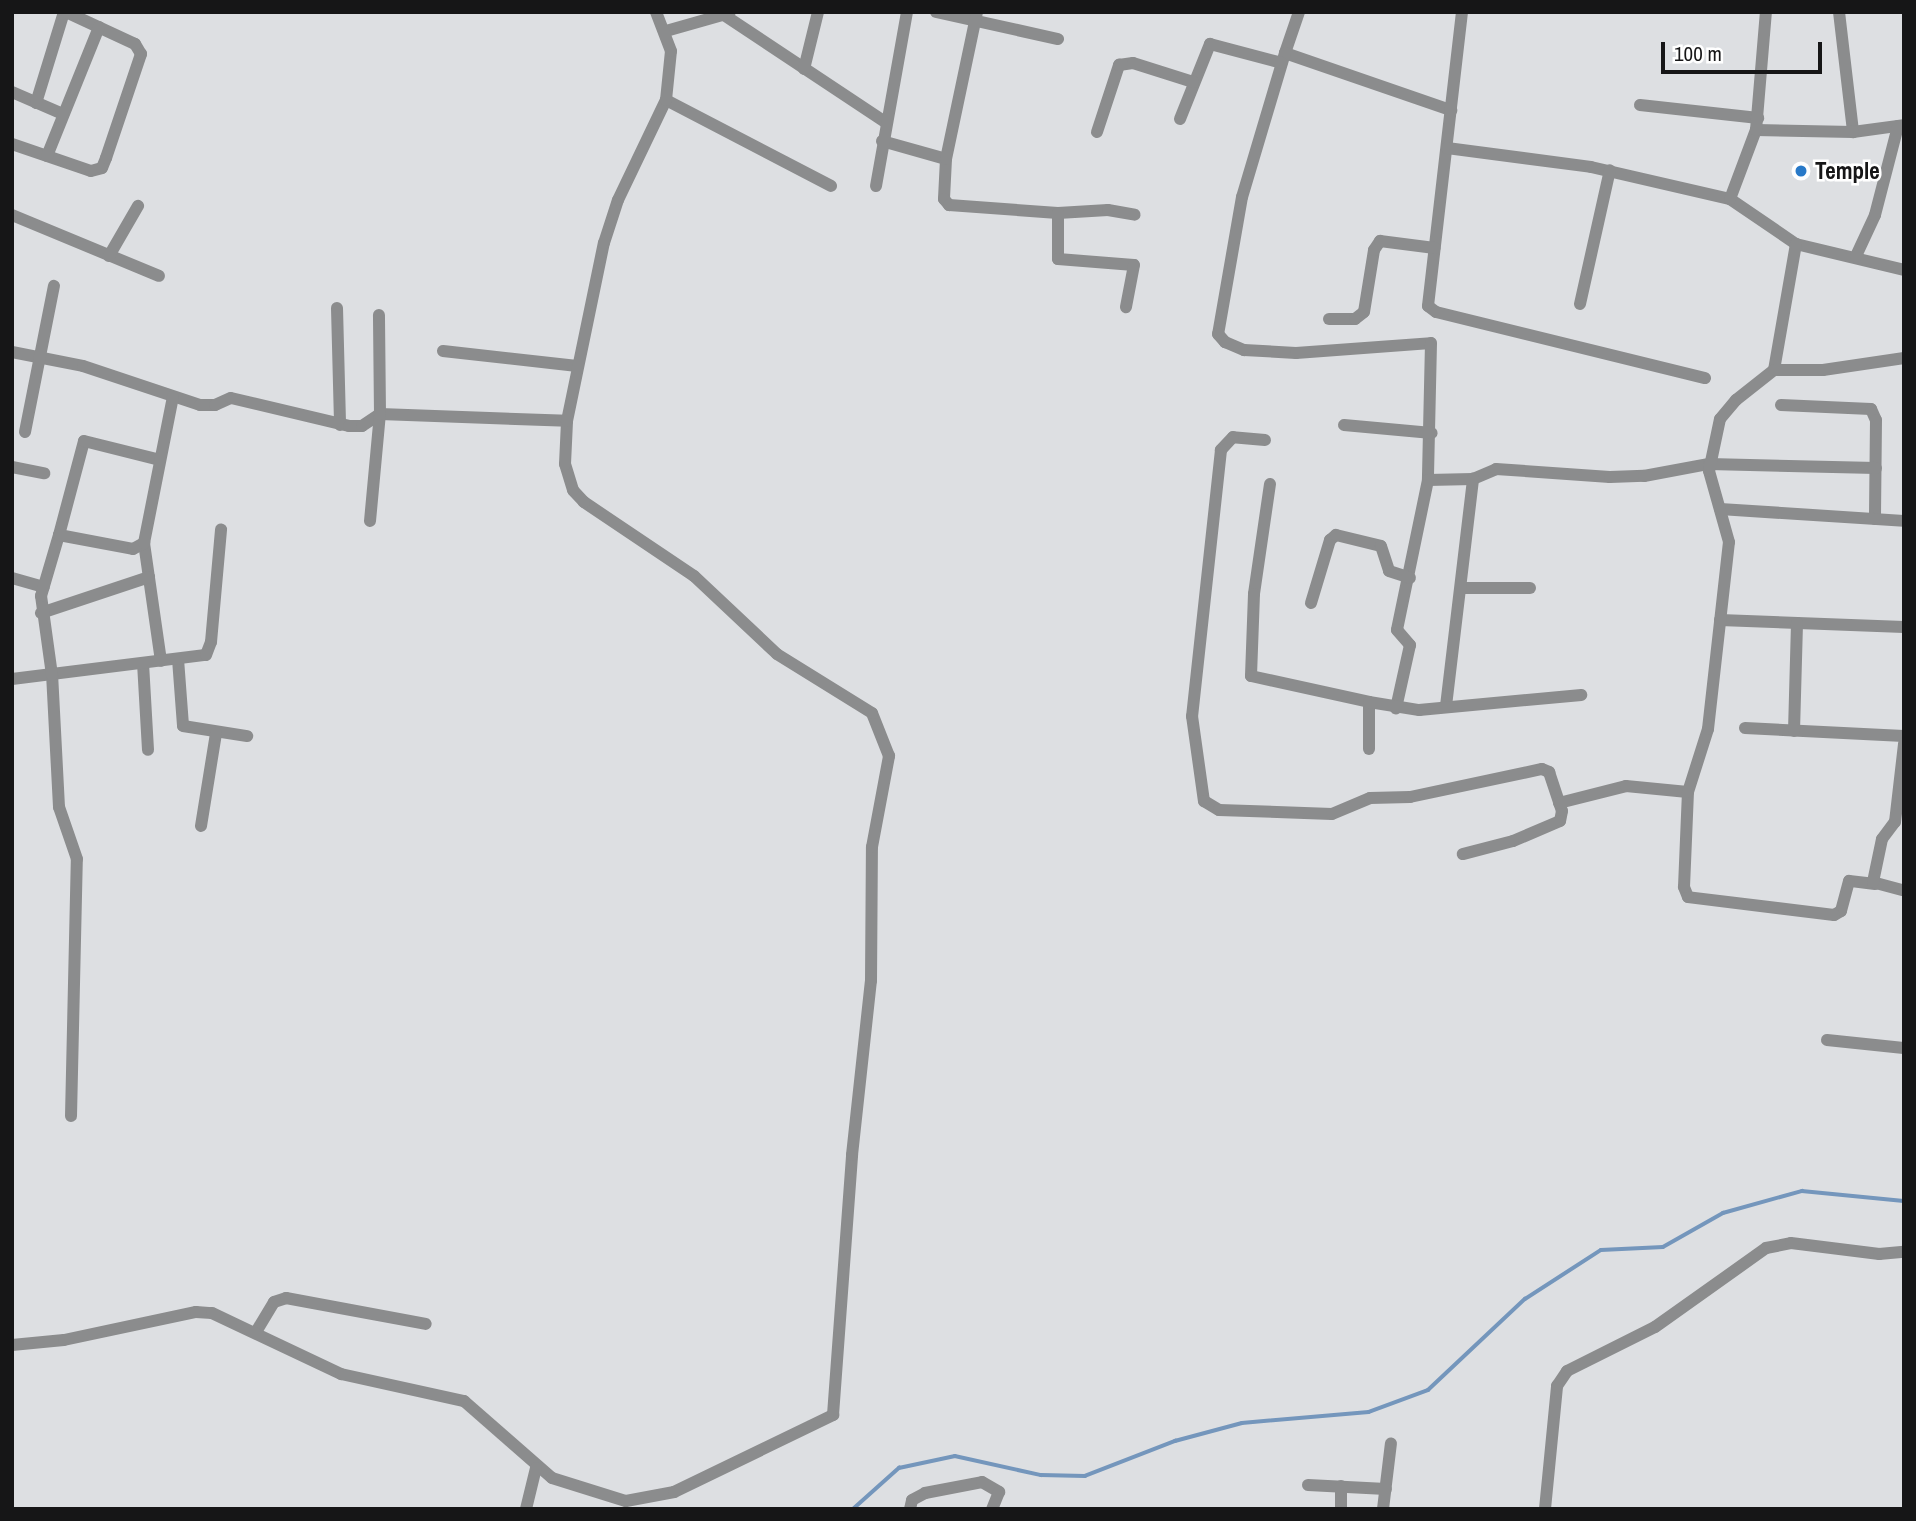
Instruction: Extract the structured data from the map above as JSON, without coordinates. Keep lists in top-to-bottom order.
{
  "places": ["Temple"],
  "scale_bar": "100 m"
}
